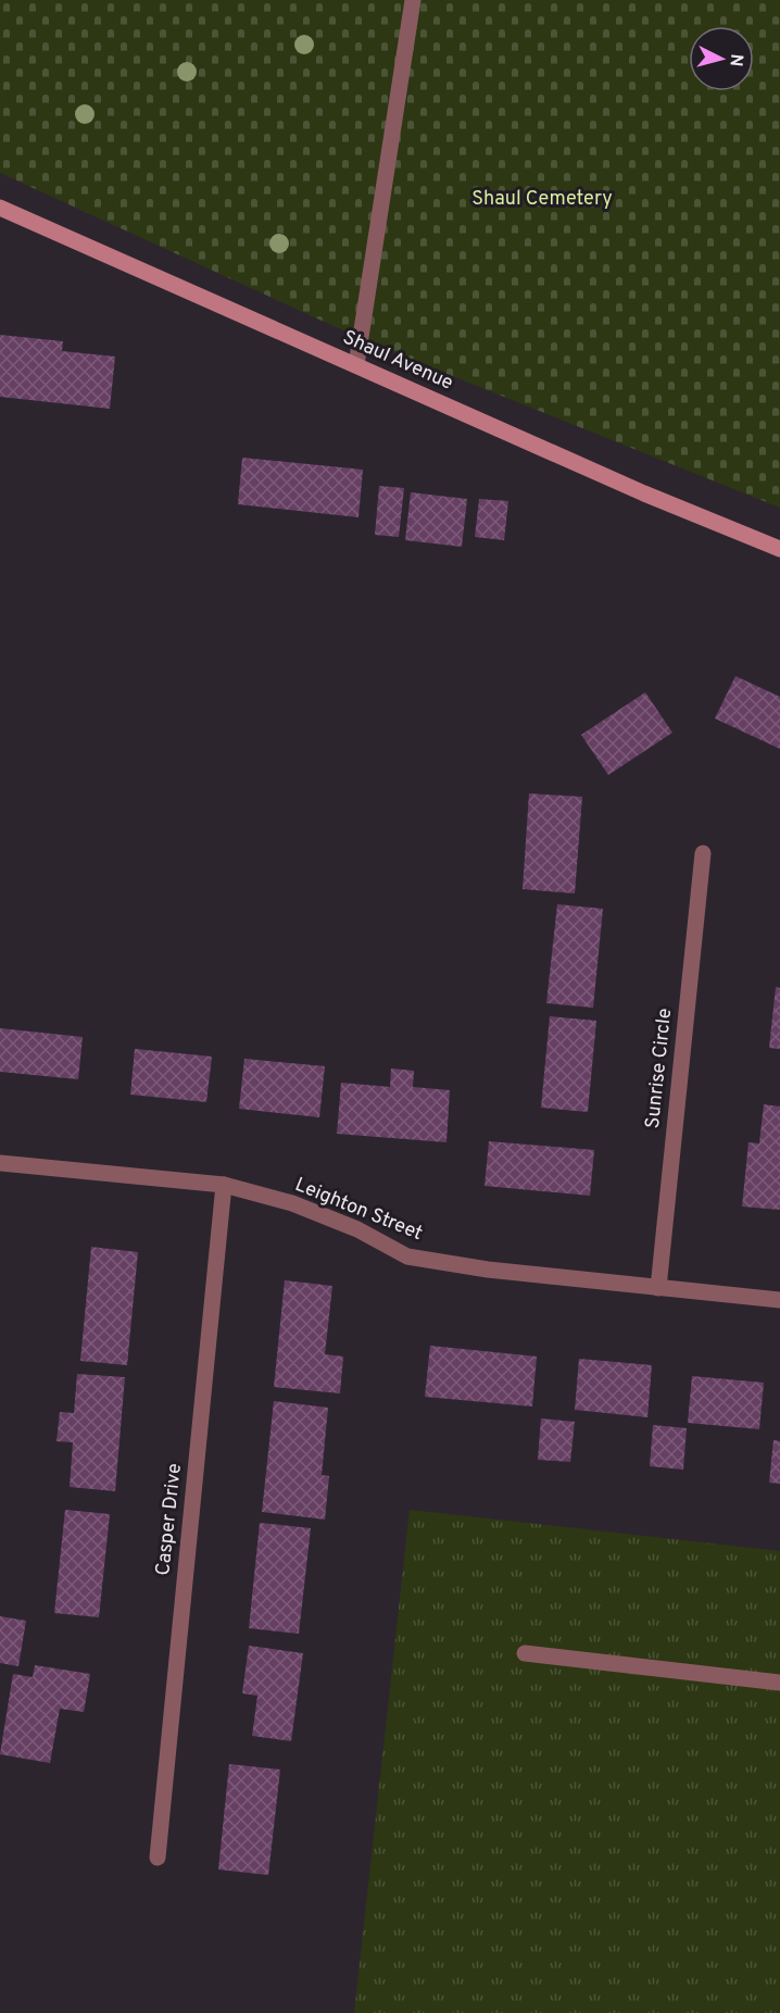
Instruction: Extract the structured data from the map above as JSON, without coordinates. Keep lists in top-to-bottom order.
{
  "streets": {
    "main road": ["Shaul Avenue"],
    "street": ["Sunrise Circle", "Leighton Street", "Casper Drive"]
  },
  "crossings": [
    ["Sunrise Circle", "Leighton Street"],
    ["Leighton Street", "Casper Drive"]
  ],
  "parks": ["Shaul Cemetery"],
  "north": "right"
}
